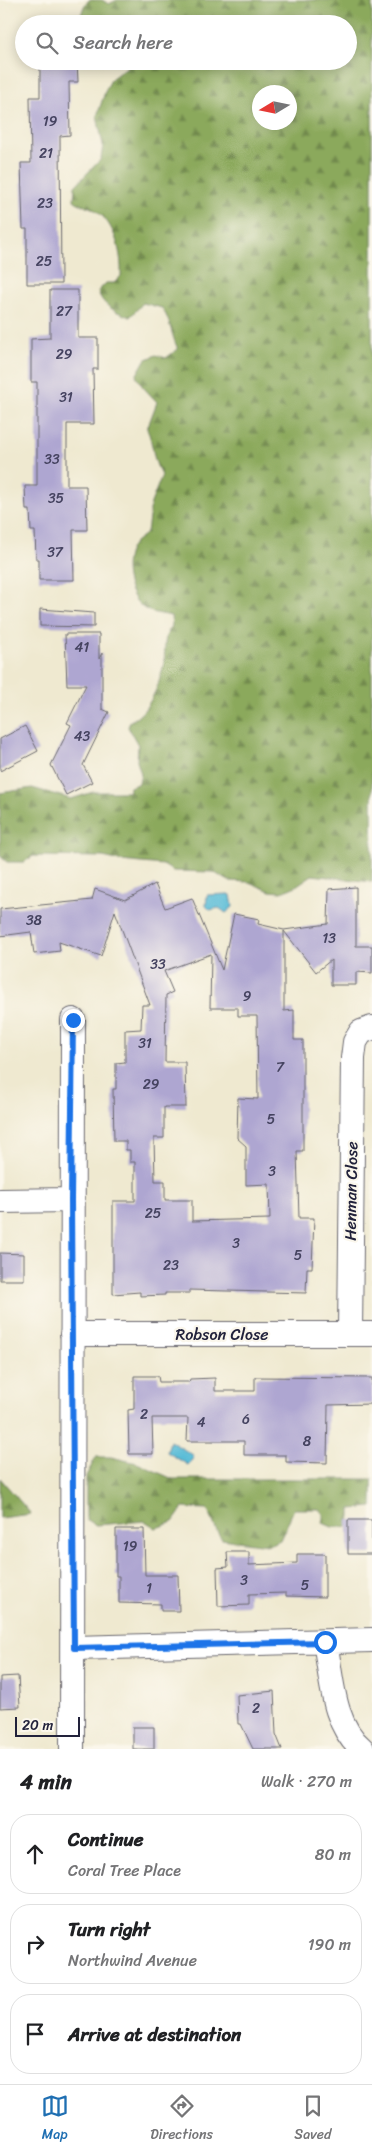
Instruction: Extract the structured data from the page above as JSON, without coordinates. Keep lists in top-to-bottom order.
{
  "streets": {
    "street": ["Henman Close", "Robson Close"]
  },
  "crossings": [
    ["Henman Close", "Robson Close"]
  ],
  "house_numbers": [
    "19",
    "21",
    "23",
    "25",
    "27",
    "29",
    "31",
    "33",
    "35",
    "37",
    "41",
    "43",
    "38",
    "13",
    "33",
    "9",
    "31",
    "7",
    "29",
    "5",
    "3",
    "25",
    "3",
    "5",
    "23",
    "2",
    "6",
    "4",
    "8",
    "19",
    "3",
    "5",
    "1",
    "2"
  ],
  "scale_bar": "20 m",
  "north": "left",
  "page": {
    "search": "Search here",
    "scale": "20 m",
    "heading": ["4 min", "Walk · 270 m"],
    "list": [
      ["Continue", "Coral Tree Place", "80 m"],
      ["Turn right", "Northwind Avenue", "190 m"],
      "Arrive at destination"
    ],
    "nav": ["Map", "Directions", "Saved"]
  }
}
